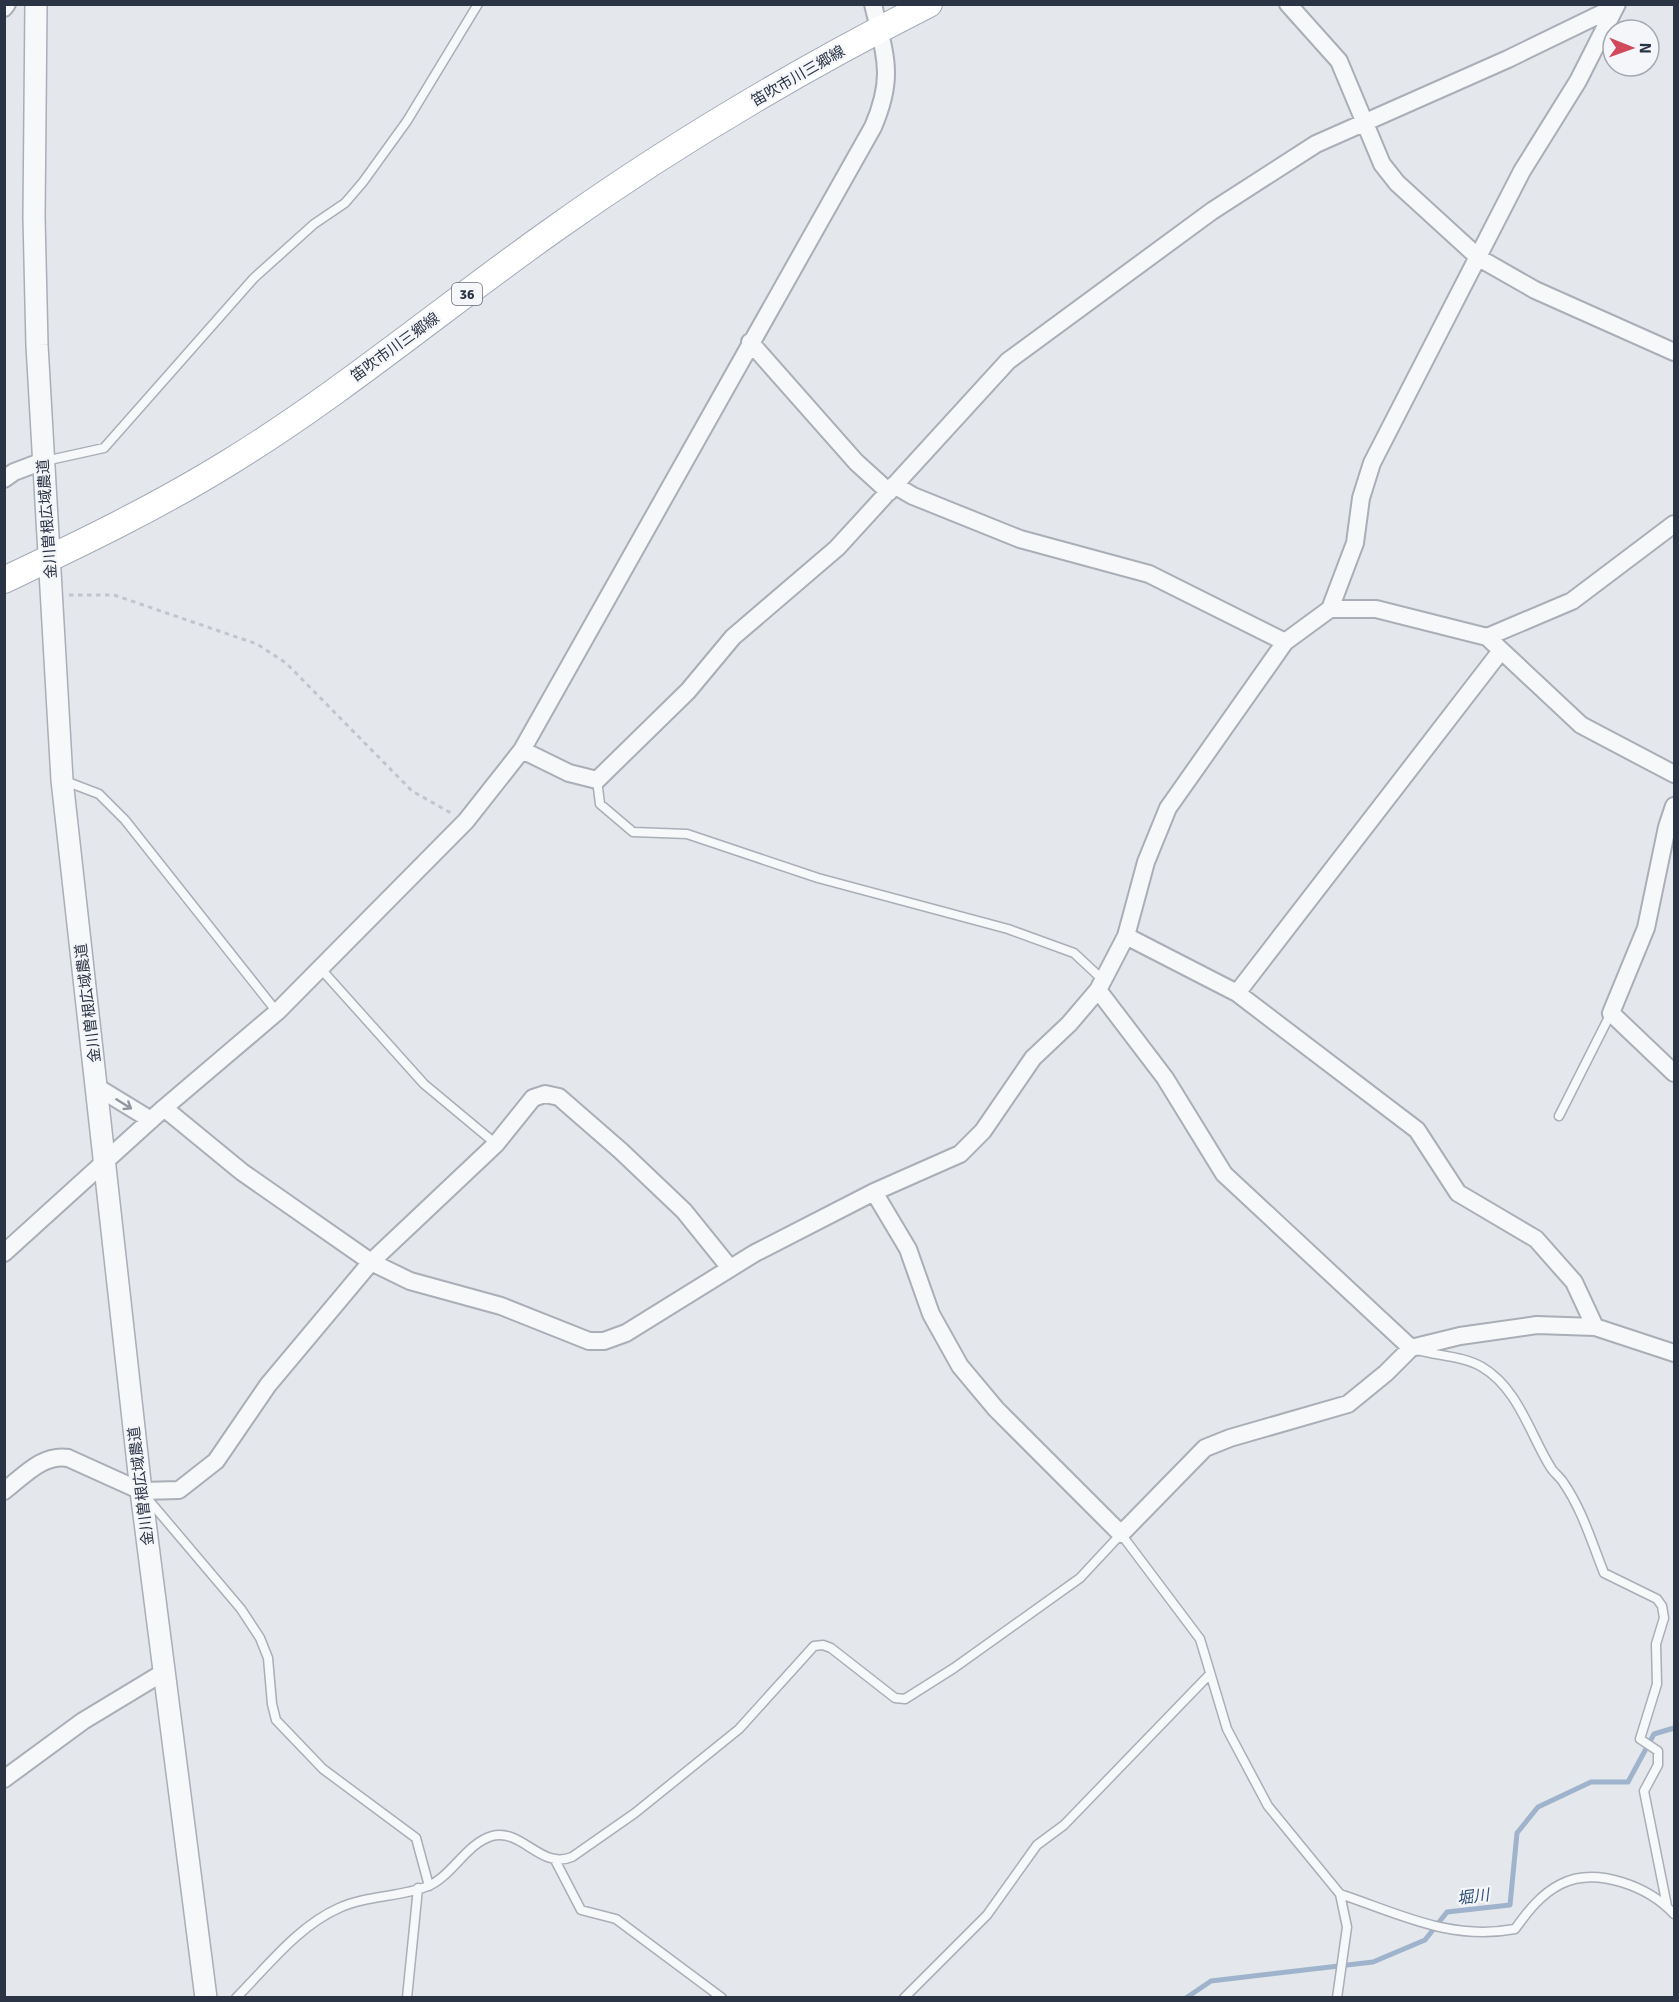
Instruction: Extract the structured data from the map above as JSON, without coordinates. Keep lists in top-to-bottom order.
{
  "streets": {
    "main road": ["笛吹市川三郷線", "36"],
    "street": ["金川曽根広域農道"]
  },
  "crossings": [
    ["笛吹市川三郷線", "金川曽根広域農道"]
  ],
  "water": ["堀川"],
  "north": "right"
}
